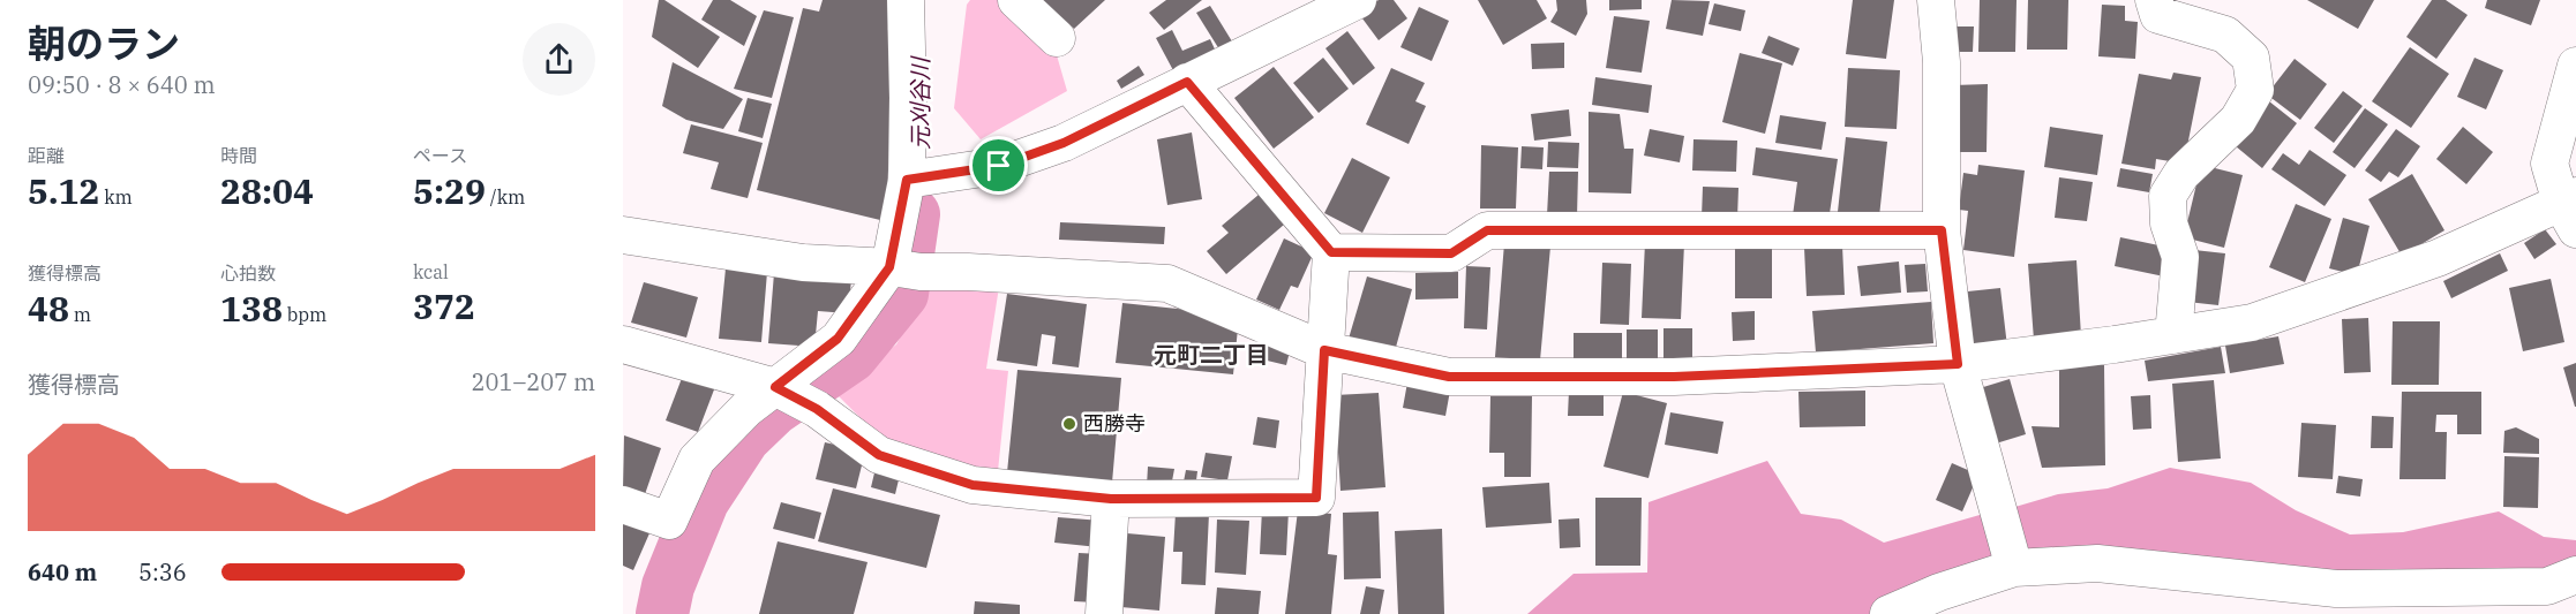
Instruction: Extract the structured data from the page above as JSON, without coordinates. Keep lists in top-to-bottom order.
{
  "districts": ["元町二丁目"],
  "water": ["元刈谷川"],
  "places": ["西勝寺"],
  "page": {
    "heading": ["朝のラン", "09:50 · 8 × 640 m"],
    "stats": [
      ["距離", "5.12 km"],
      ["時間", "28:04"],
      ["ペース", "5:29 /km"],
      ["獲得標高", "48 m"],
      ["心拍数", "138 bpm"],
      ["kcal", "372"]
    ],
    "chart": ["獲得標高", "201–207 m"],
    "list": [
      {
        "name": "640 m",
        "note": "5:36"
      }
    ]
  }
}
